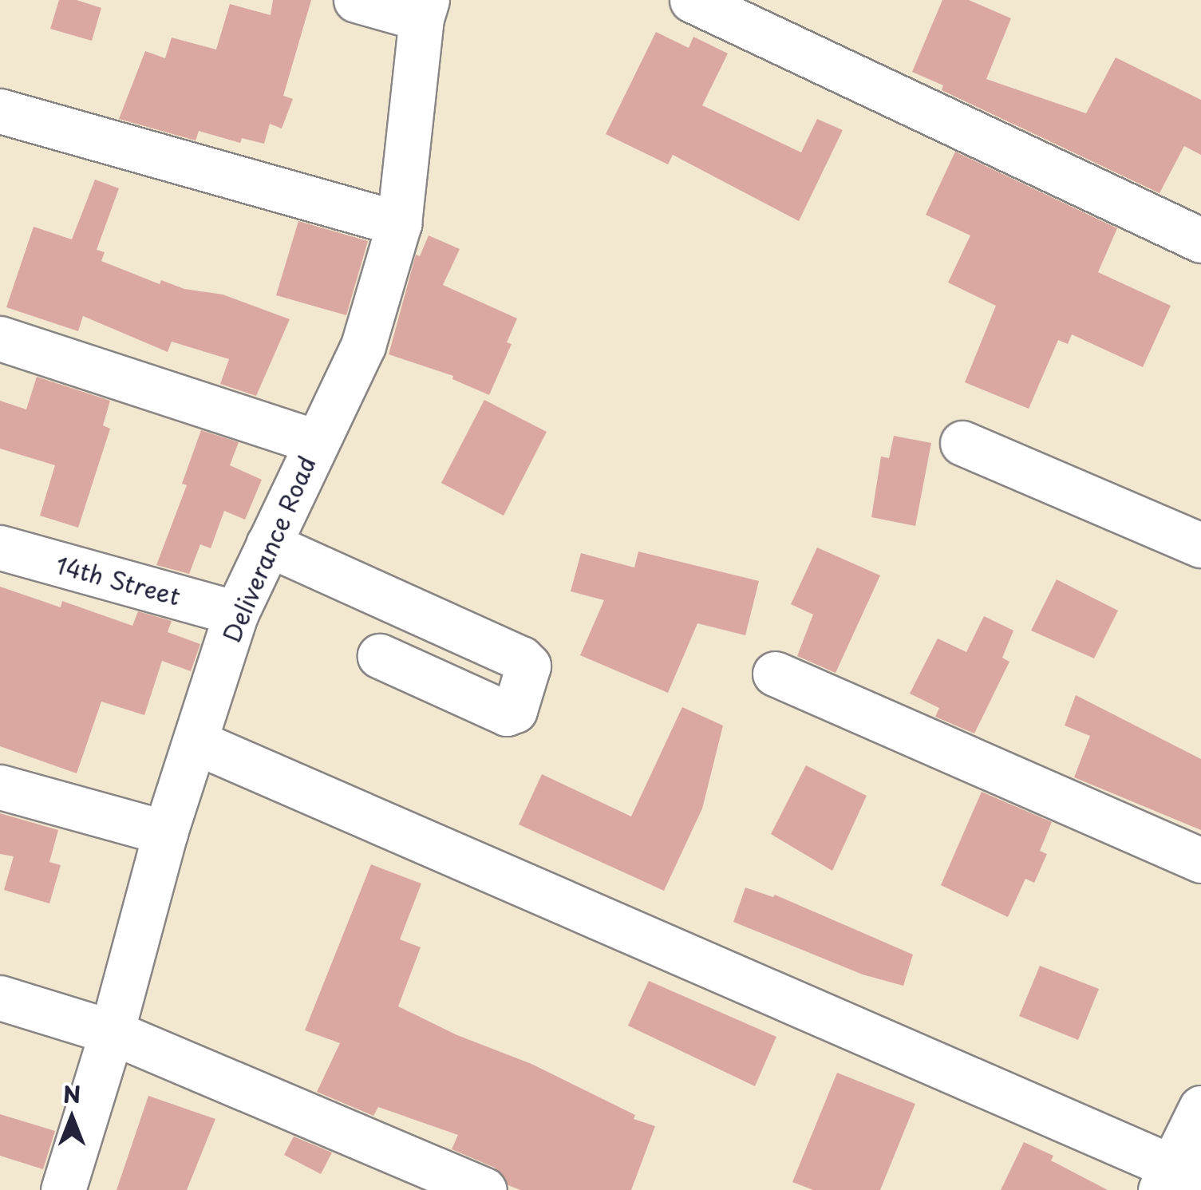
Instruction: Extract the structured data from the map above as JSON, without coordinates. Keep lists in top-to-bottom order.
{
  "streets": {
    "street": ["Deliverance Road", "14th Street"]
  },
  "crossings": [
    ["Deliverance Road", "14th Street"]
  ],
  "north": "top"
}
